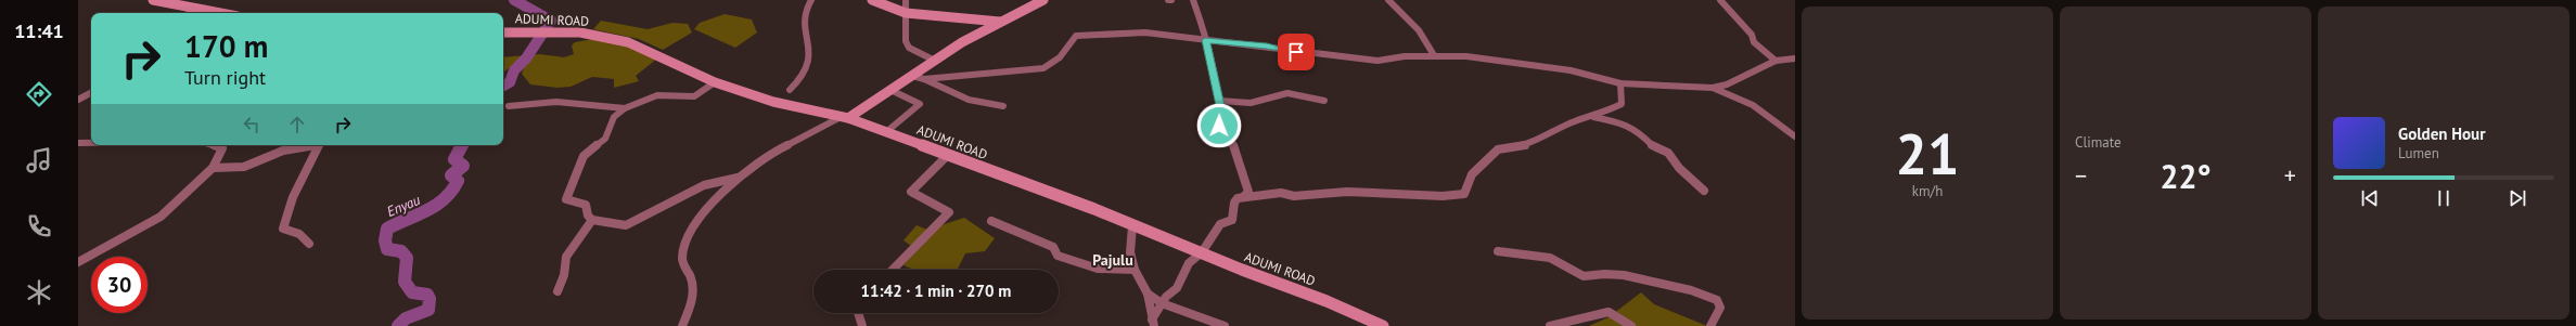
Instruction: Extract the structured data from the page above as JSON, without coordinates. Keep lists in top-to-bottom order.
{
  "streets": {
    "main road": ["ADUMI ROAD"]
  },
  "districts": ["Pajulu"],
  "water": ["Enyau"],
  "page": {
    "tabs": "11:41",
    "tile": [
      ["21", "km/h"],
      "Climate"
    ],
    "turn": ["170 m", "Turn right"],
    "song": ["Golden Hour", "Lumen"],
    "heat": ["−", "22°", "+"],
    "limit": "30",
    "trip": "11:42 · 1 min · 270 m"
  }
}
